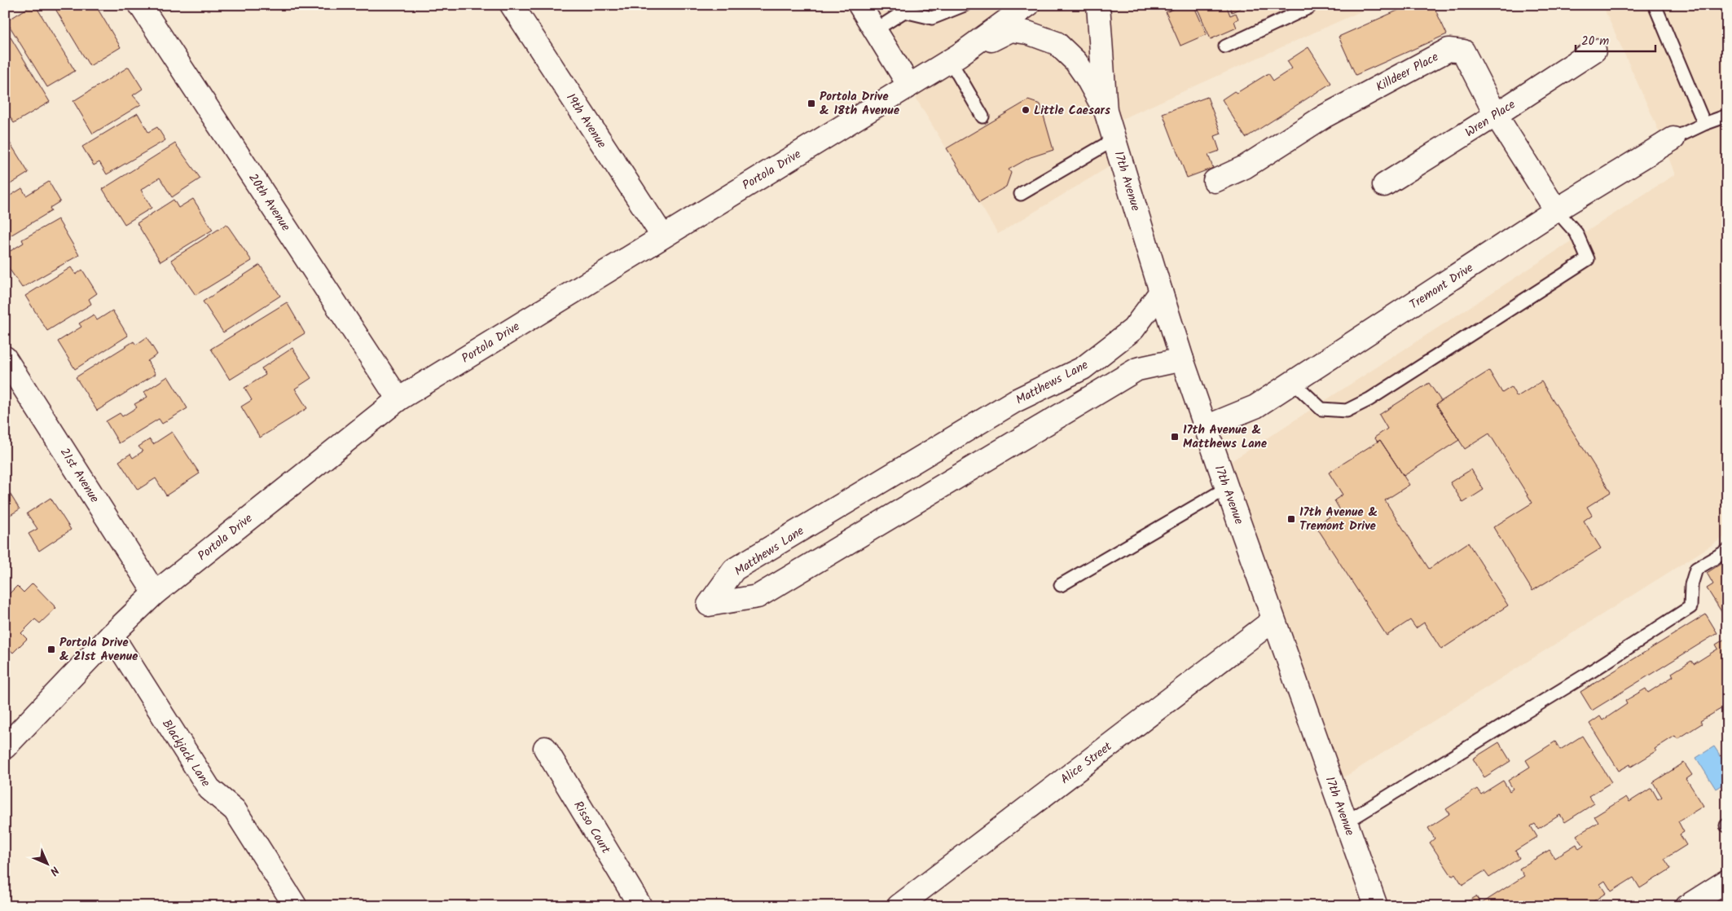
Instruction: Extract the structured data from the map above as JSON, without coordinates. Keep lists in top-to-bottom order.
{
  "streets": {
    "street": [
      "Killdeer Place",
      "Wren Place",
      "19th Avenue",
      "Portola Drive",
      "17th Avenue",
      "20th Avenue",
      "Tremont Drive",
      "Matthews Lane",
      "21st Avenue",
      "Blackjack Lane",
      "Alice Street",
      "Risso Court"
    ]
  },
  "crossings": [
    ["Killdeer Place", "Wren Place"],
    ["Killdeer Place", "Tremont Drive"],
    ["19th Avenue", "Portola Drive"],
    ["Portola Drive", "20th Avenue"],
    ["Portola Drive", "21st Avenue"],
    ["Portola Drive", "Blackjack Lane"],
    ["17th Avenue", "Tremont Drive"],
    ["17th Avenue", "Matthews Lane"],
    ["17th Avenue", "Alice Street"]
  ],
  "places": {
    "transit": [
      "Portola Drive & 18th Avenue",
      "17th Avenue & Matthews Lane",
      "17th Avenue & Tremont Drive",
      "Portola Drive & 21st Avenue"
    ],
    "other": ["Little Caesars"]
  },
  "scale_bar": "20 m",
  "north": "bottom right"
}
